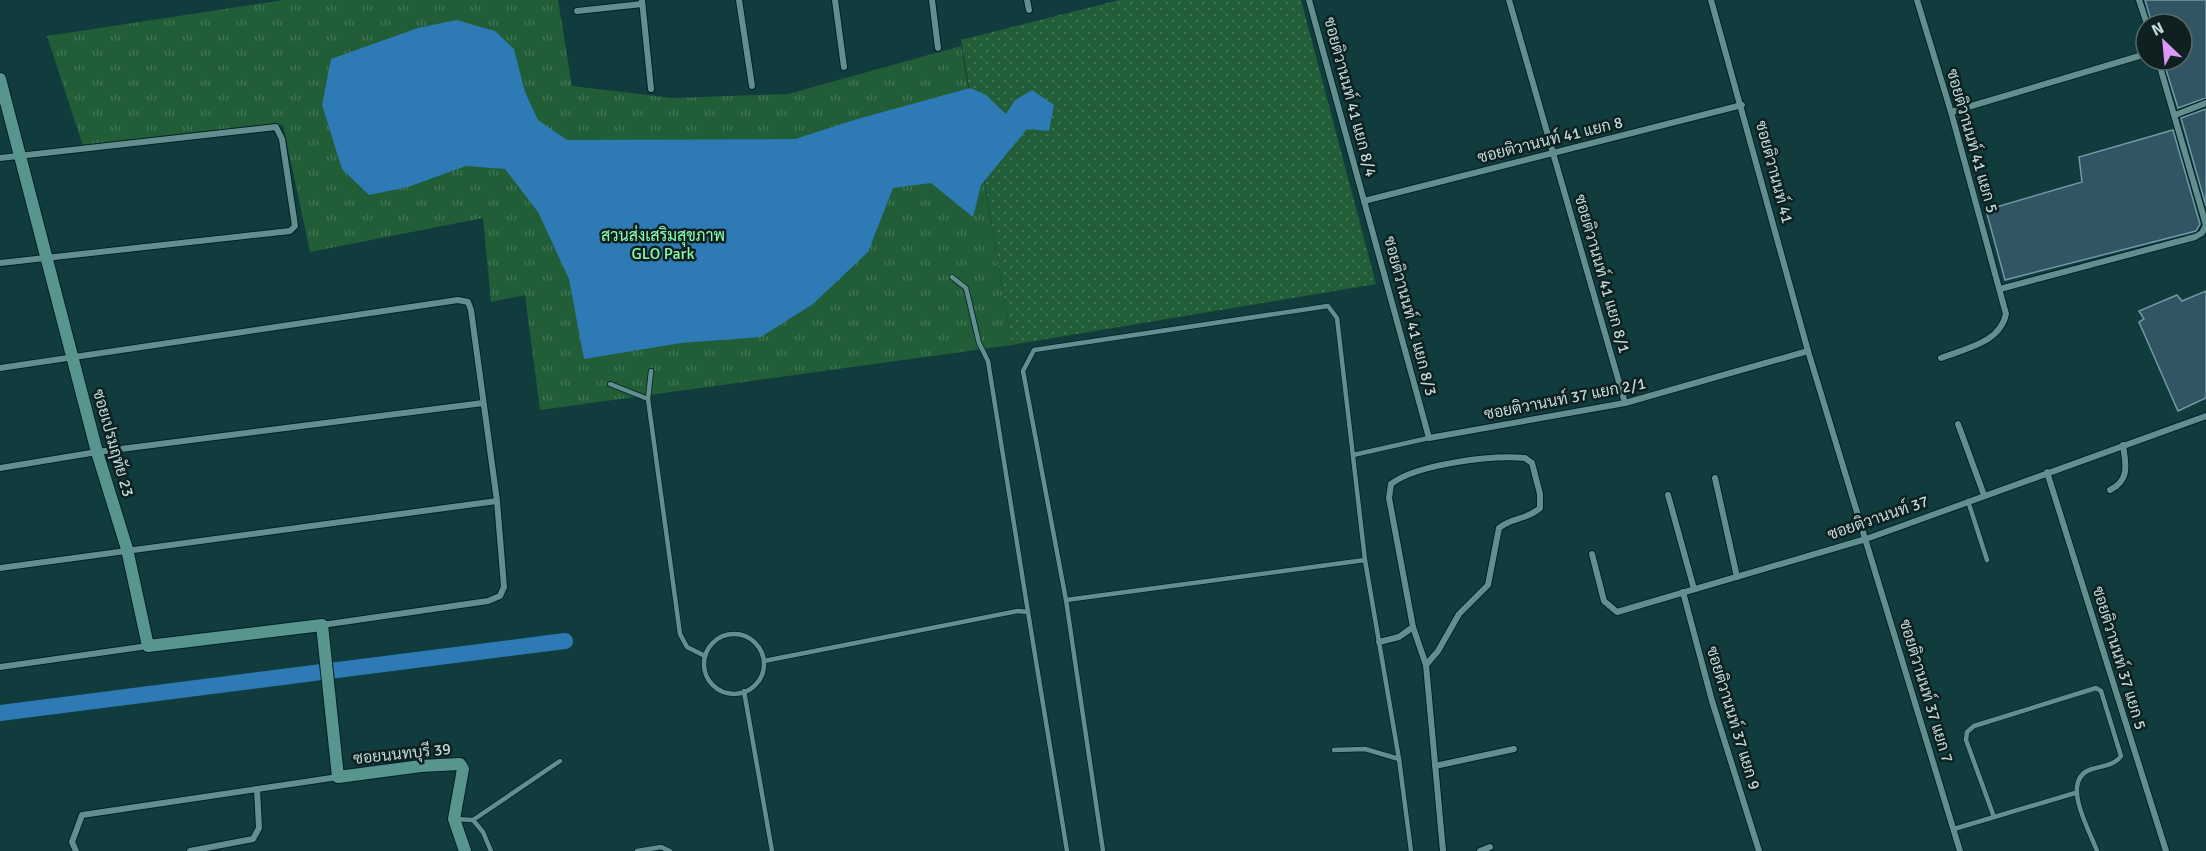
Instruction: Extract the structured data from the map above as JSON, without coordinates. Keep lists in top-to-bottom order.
{
  "streets": {
    "street": [
      "ซอยติวานนท์ 41 แยก 8/4",
      "ซอยติวานนท์ 41 แยก 8",
      "ซอยติวานนท์ 41 แยก 5",
      "ซอยติวานนท์ 41",
      "ซอยติวานนท์ 41 แยก 8/1",
      "ซอยติวานนท์ 41 แยก 8/3",
      "ซอยติวานนท์ 37 แยก 2/1",
      "ซอยเปรมฤทัย 23",
      "ซอยติวานนท์ 37",
      "ซอยติวานนท์ 37 แยก 5",
      "ซอยติวานนท์ 37 แยก 7",
      "ซอยติวานนท์ 37 แยก 9",
      "ซอยนนทบุรี 39"
    ]
  },
  "crossings": [
    ["ซอยติวานนท์ 41 แยก 8/4", "ซอยติวานนท์ 41 แยก 8"],
    ["ซอยติวานนท์ 41 แยก 8/4", "ซอยติวานนท์ 41 แยก 8/3"],
    ["ซอยติวานนท์ 41 แยก 8", "ซอยติวานนท์ 41"],
    ["ซอยติวานนท์ 41 แยก 8", "ซอยติวานนท์ 41 แยก 8/1"],
    ["ซอยติวานนท์ 41 แยก 8", "ซอยติวานนท์ 41 แยก 8/3"],
    ["ซอยติวานนท์ 41", "ซอยติวานนท์ 37 แยก 2/1"],
    ["ซอยติวานนท์ 41", "ซอยติวานนท์ 37"],
    ["ซอยติวานนท์ 41", "ซอยติวานนท์ 37 แยก 7"],
    ["ซอยติวานนท์ 41 แยก 8/1", "ซอยติวานนท์ 37 แยก 2/1"],
    ["ซอยติวานนท์ 41 แยก 8/3", "ซอยติวานนท์ 37 แยก 2/1"],
    ["ซอยติวานนท์ 37", "ซอยติวานนท์ 37 แยก 5"],
    ["ซอยติวานนท์ 37", "ซอยติวานนท์ 37 แยก 7"],
    ["ซอยติวานนท์ 37", "ซอยติวานนท์ 37 แยก 9"]
  ],
  "parks": ["สวนส่งเสริมสุขภาพ GLO Park"],
  "north": "top left"
}
